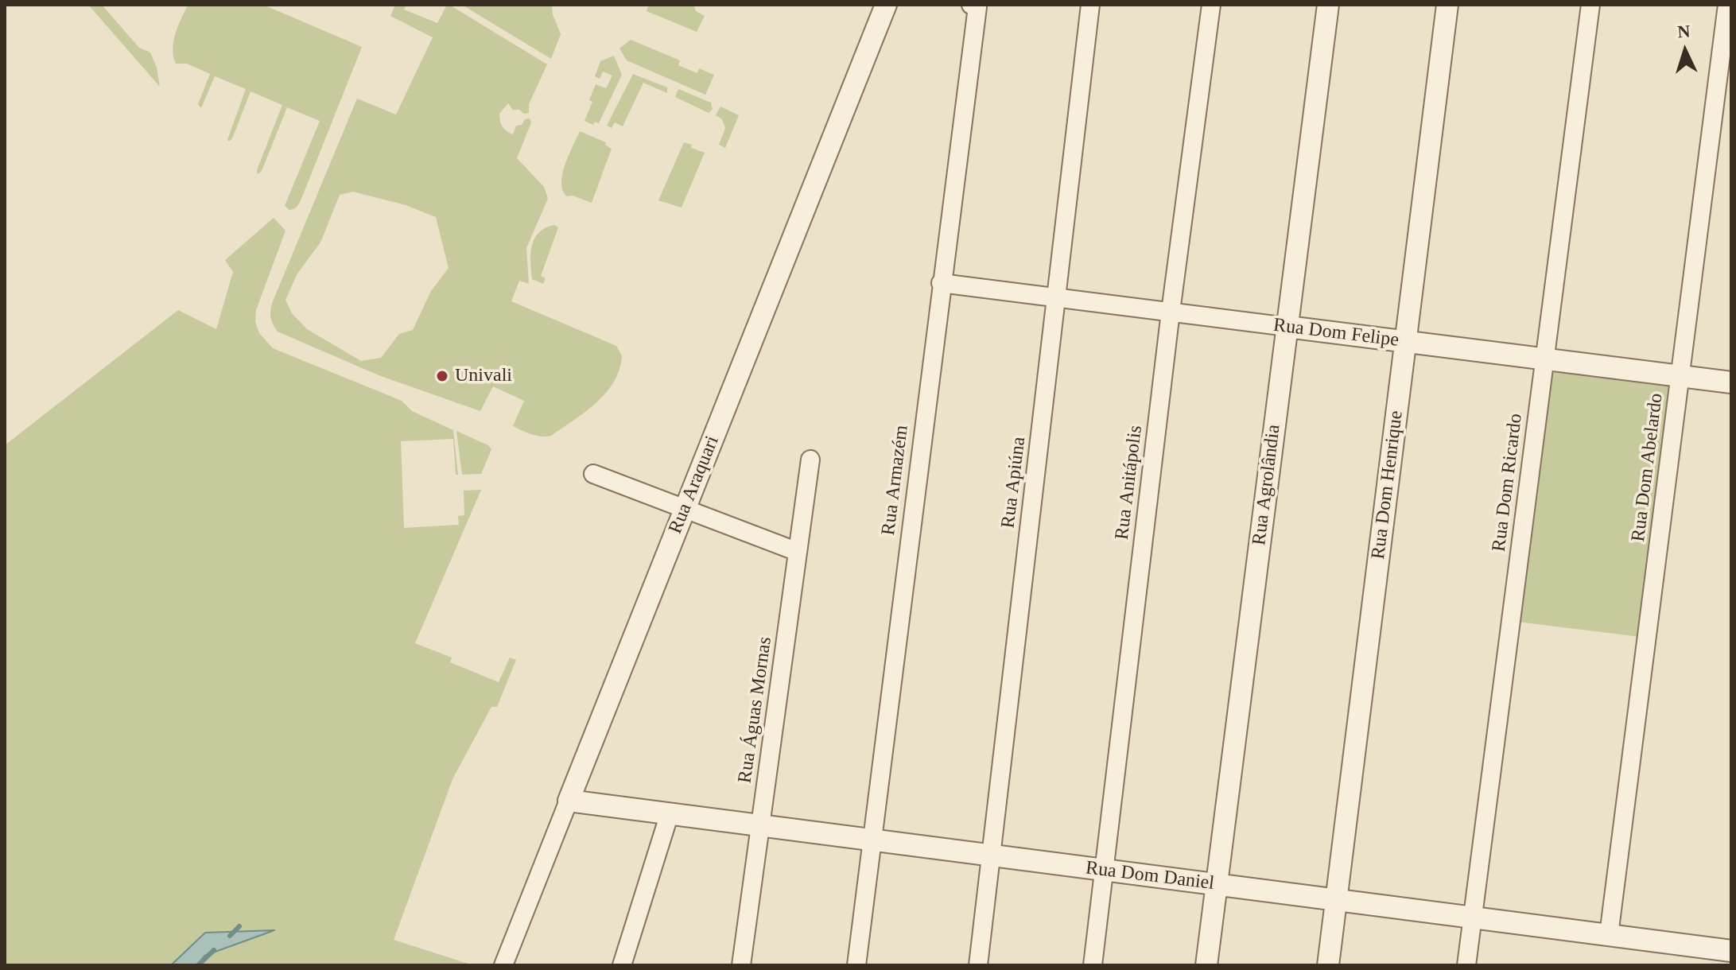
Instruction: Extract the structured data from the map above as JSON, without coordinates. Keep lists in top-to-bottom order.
{
  "streets": {
    "street": [
      "Rua Dom Felipe",
      "Rua Dom Abelardo",
      "Rua Armazém",
      "Rua Apiúna",
      "Rua Anitápolis",
      "Rua Dom Ricardo",
      "Rua Araquari",
      "Rua Agrolândia",
      "Rua Dom Henrique",
      "Rua Águas Mornas",
      "Rua Dom Daniel"
    ]
  },
  "crossings": [
    ["Rua Dom Felipe", "Rua Dom Abelardo"],
    ["Rua Dom Felipe", "Rua Armazém"],
    ["Rua Dom Felipe", "Rua Apiúna"],
    ["Rua Dom Felipe", "Rua Anitápolis"],
    ["Rua Dom Felipe", "Rua Dom Ricardo"],
    ["Rua Dom Felipe", "Rua Agrolândia"],
    ["Rua Dom Felipe", "Rua Dom Henrique"],
    ["Rua Dom Abelardo", "Rua Dom Daniel"],
    ["Rua Armazém", "Rua Dom Daniel"],
    ["Rua Apiúna", "Rua Dom Daniel"],
    ["Rua Anitápolis", "Rua Dom Daniel"],
    ["Rua Dom Ricardo", "Rua Dom Daniel"],
    ["Rua Araquari", "Rua Dom Daniel"],
    ["Rua Agrolândia", "Rua Dom Daniel"],
    ["Rua Dom Henrique", "Rua Dom Daniel"],
    ["Rua Águas Mornas", "Rua Dom Daniel"]
  ],
  "places": ["Univali"],
  "north": "top"
}
